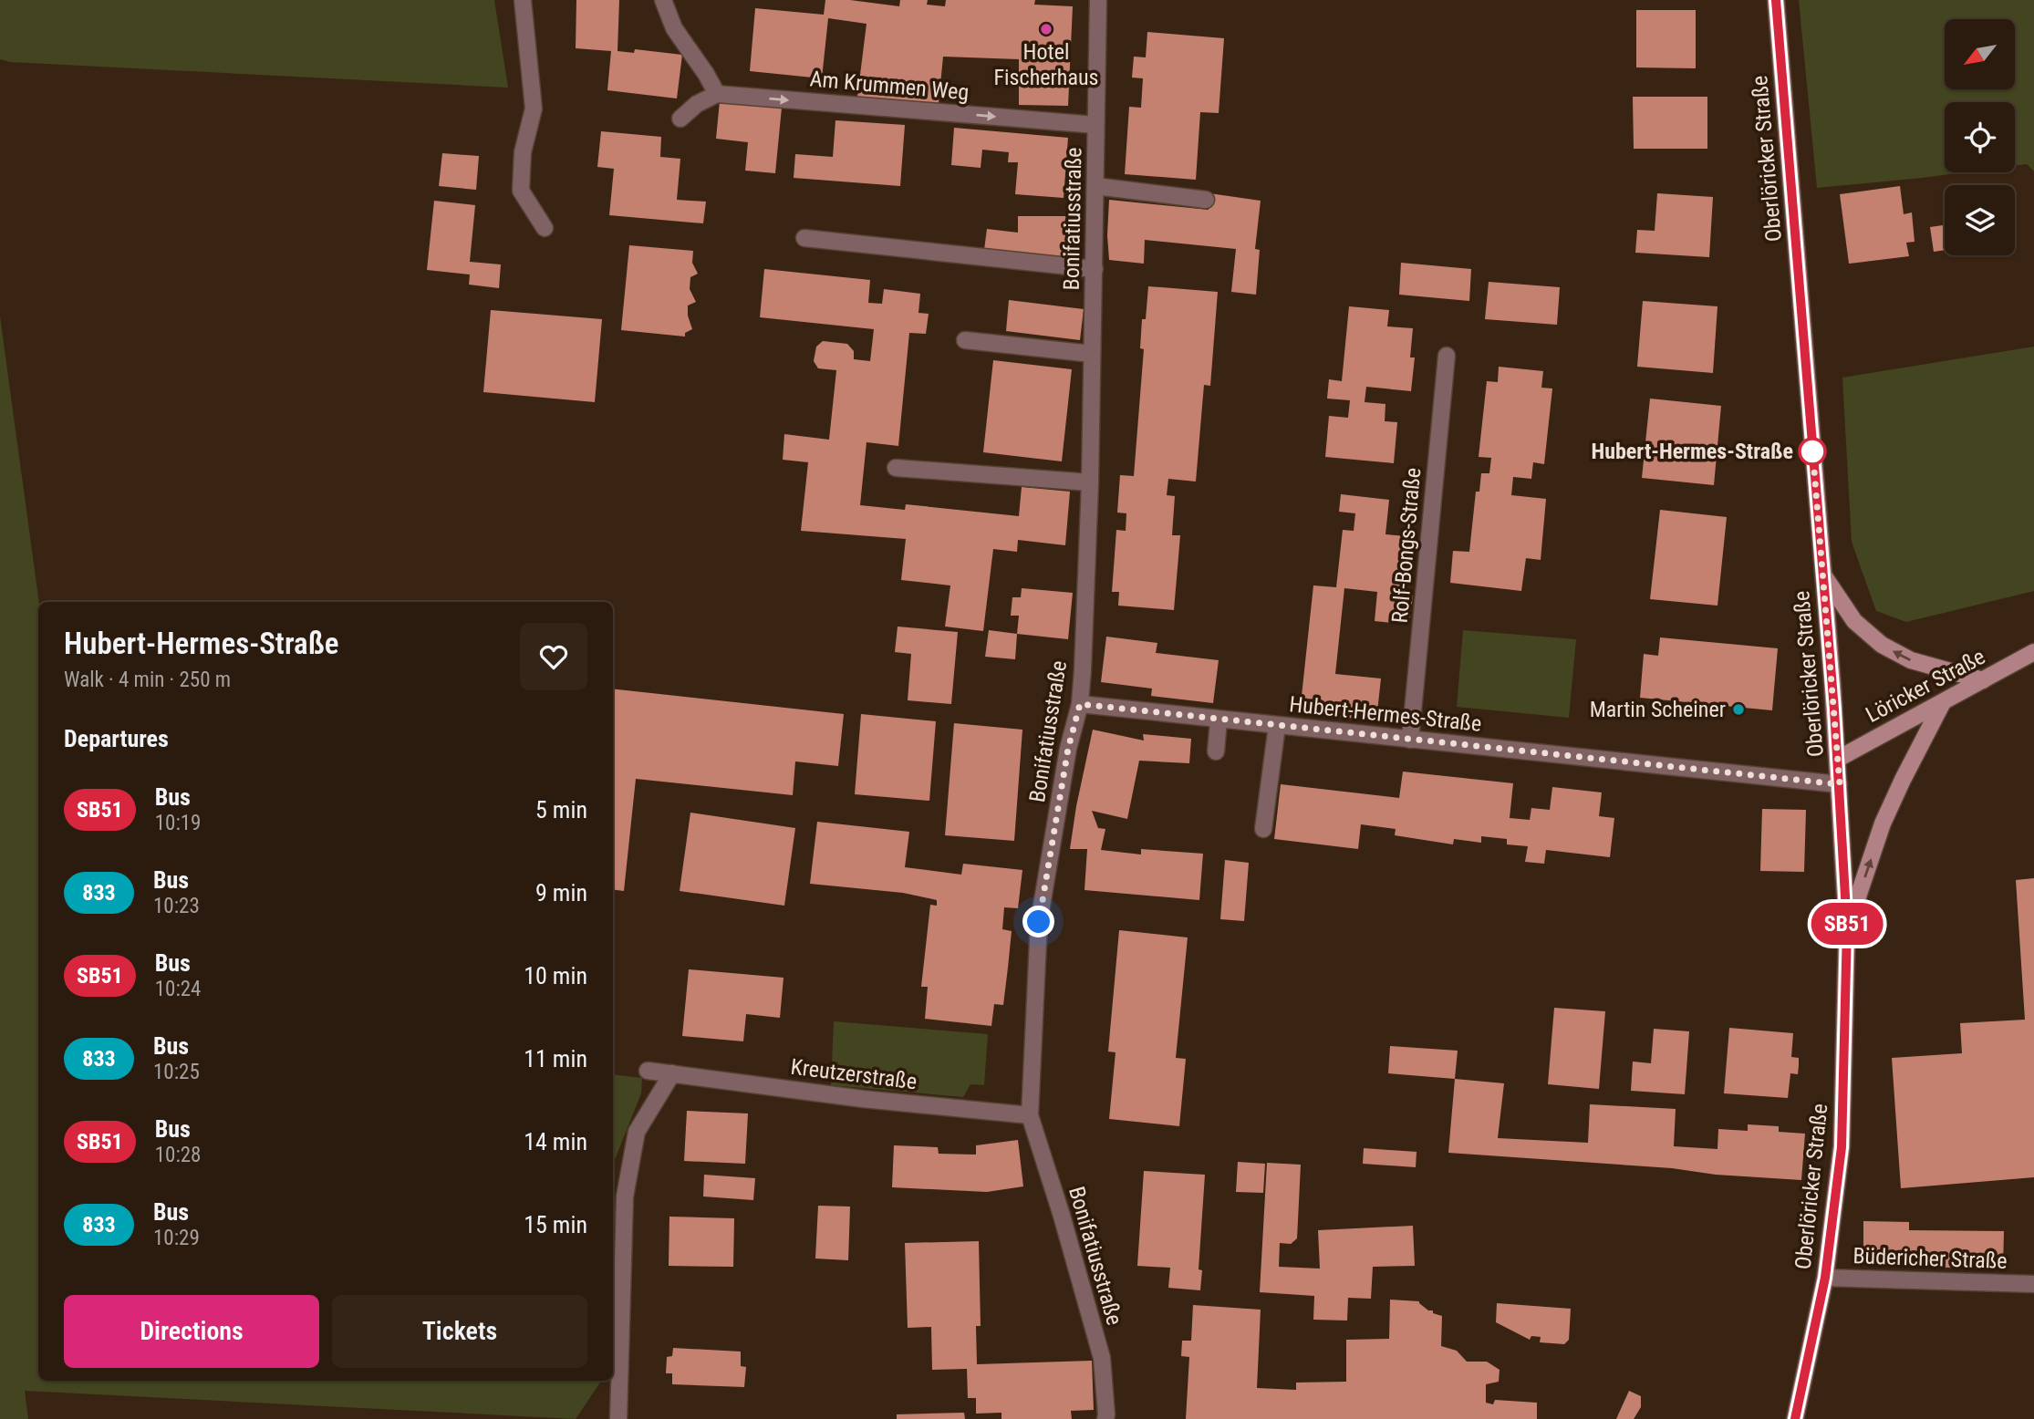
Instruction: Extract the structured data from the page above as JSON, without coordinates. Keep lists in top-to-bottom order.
{
  "streets": {
    "main road": ["Oberlöricker Straße", "Löricker Straße"],
    "street": [
      "Am Krummen Weg",
      "Bonifatiusstraße",
      "Rolf-Bongs-Straße",
      "Hubert-Hermes-Straße",
      "Kreutzerstraße",
      "Büdericher Straße"
    ]
  },
  "crossings": [
    ["Am Krummen Weg", "Bonifatiusstraße"],
    ["Oberlöricker Straße", "Löricker Straße"],
    ["Oberlöricker Straße", "Hubert-Hermes-Straße"],
    ["Oberlöricker Straße", "Büdericher Straße"],
    ["Bonifatiusstraße", "Hubert-Hermes-Straße"],
    ["Bonifatiusstraße", "Kreutzerstraße"],
    ["Rolf-Bongs-Straße", "Hubert-Hermes-Straße"]
  ],
  "places": ["Hotel Fischerhaus", "Hubert-Hermes-Straße", "Martin Scheiner"],
  "lines": ["bus line SB51"],
  "north": "bottom left",
  "page": {
    "on_map": "SB51",
    "heading": [
      ["Hubert-Hermes-Straße", "Walk · 4 min · 250 m"],
      "Departures"
    ],
    "list": [
      {
        "mark": "SB51",
        "name": "Bus",
        "note": "10:19",
        "value": "5 min"
      },
      {
        "mark": "833",
        "name": "Bus",
        "note": "10:23",
        "value": "9 min"
      },
      {
        "mark": "SB51",
        "name": "Bus",
        "note": "10:24",
        "value": "10 min"
      },
      {
        "mark": "833",
        "name": "Bus",
        "note": "10:25",
        "value": "11 min"
      },
      {
        "mark": "SB51",
        "name": "Bus",
        "note": "10:28",
        "value": "14 min"
      },
      {
        "mark": "833",
        "name": "Bus",
        "note": "10:29",
        "value": "15 min"
      }
    ],
    "buttons": ["Directions", "Tickets"]
  }
}
